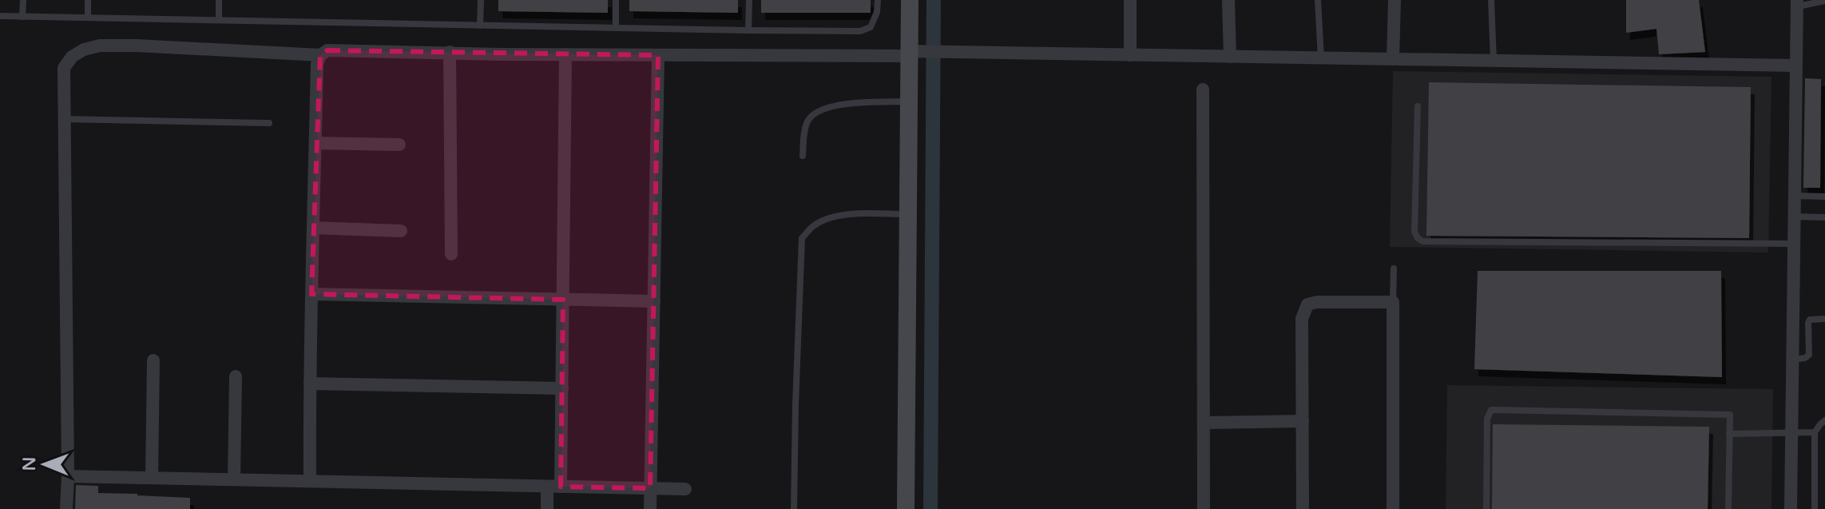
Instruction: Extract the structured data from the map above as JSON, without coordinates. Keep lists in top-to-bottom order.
{
  "north": "left"
}
